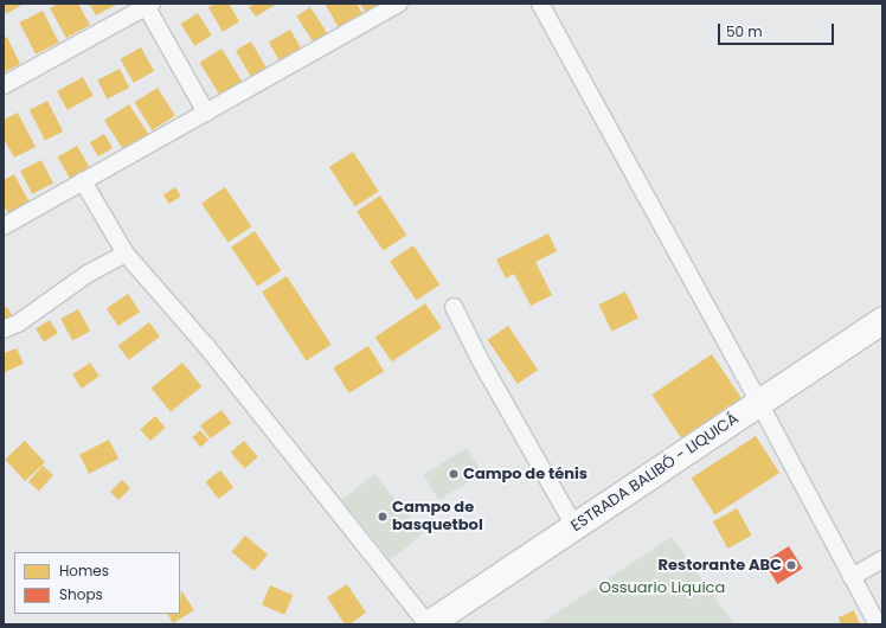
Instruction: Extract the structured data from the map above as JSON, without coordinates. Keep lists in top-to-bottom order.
{
  "streets": {
    "main road": ["ESTRADA BALIBÓ - LIQUICÁ"]
  },
  "parks": ["Ossuario Liquica"],
  "places": ["Campo de ténis", "Campo de basquetbol", "Restorante ABC"],
  "legend": ["Homes", "Shops"],
  "scale_bar": "50 m"
}
